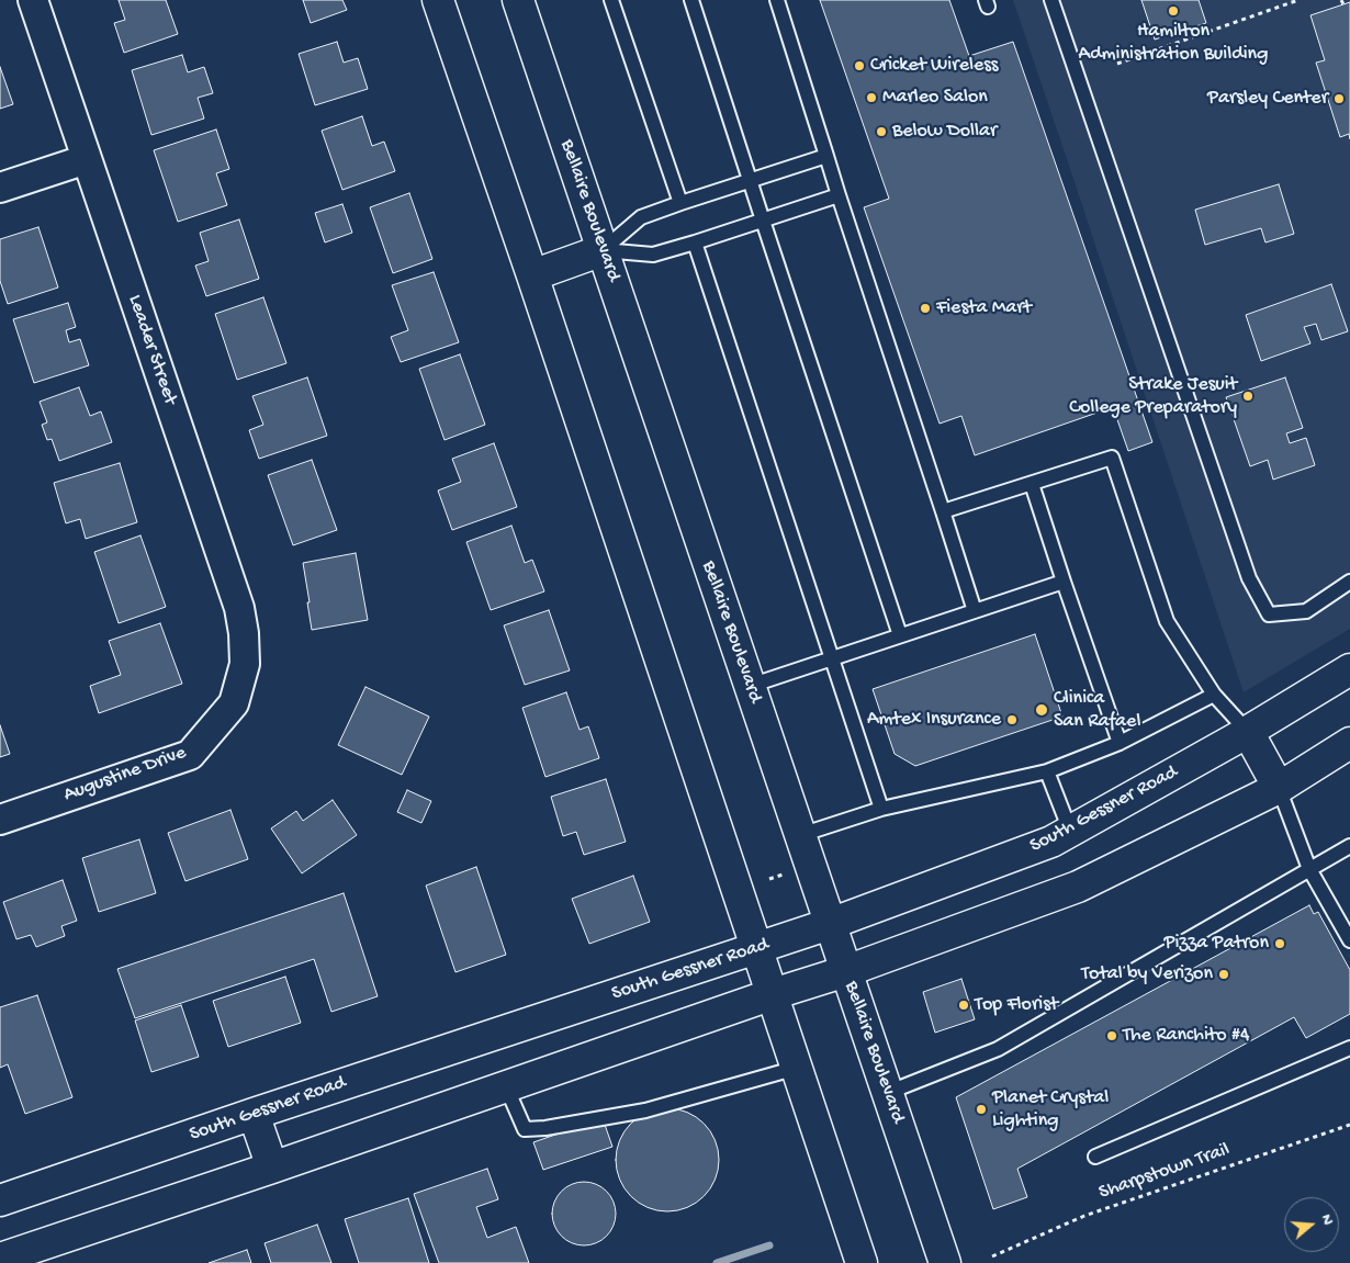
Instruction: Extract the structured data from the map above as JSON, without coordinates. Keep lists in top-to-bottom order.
{
  "streets": {
    "main road": ["Bellaire Boulevard", "South Gessner Road"],
    "street": ["Leader Street", "Augustine Drive"],
    "path": ["Sharpstown Trail"]
  },
  "crossings": [
    ["Bellaire Boulevard", "South Gessner Road"],
    ["Leader Street", "Augustine Drive"]
  ],
  "places": [
    "Hamilton Administration Building",
    "Cricket Wireless",
    "Marleo Salon",
    "Parsley Center",
    "Below Dollar",
    "Fiesta Mart",
    "Strake Jesuit College Preparatory",
    "Clinica San Rafael",
    "Amtex Insurance",
    "Pizza Patron",
    "Total by Verizon",
    "Top Florist",
    "The Ranchito #4",
    "Planet Crystal Lighting"
  ],
  "north": "right"
}
